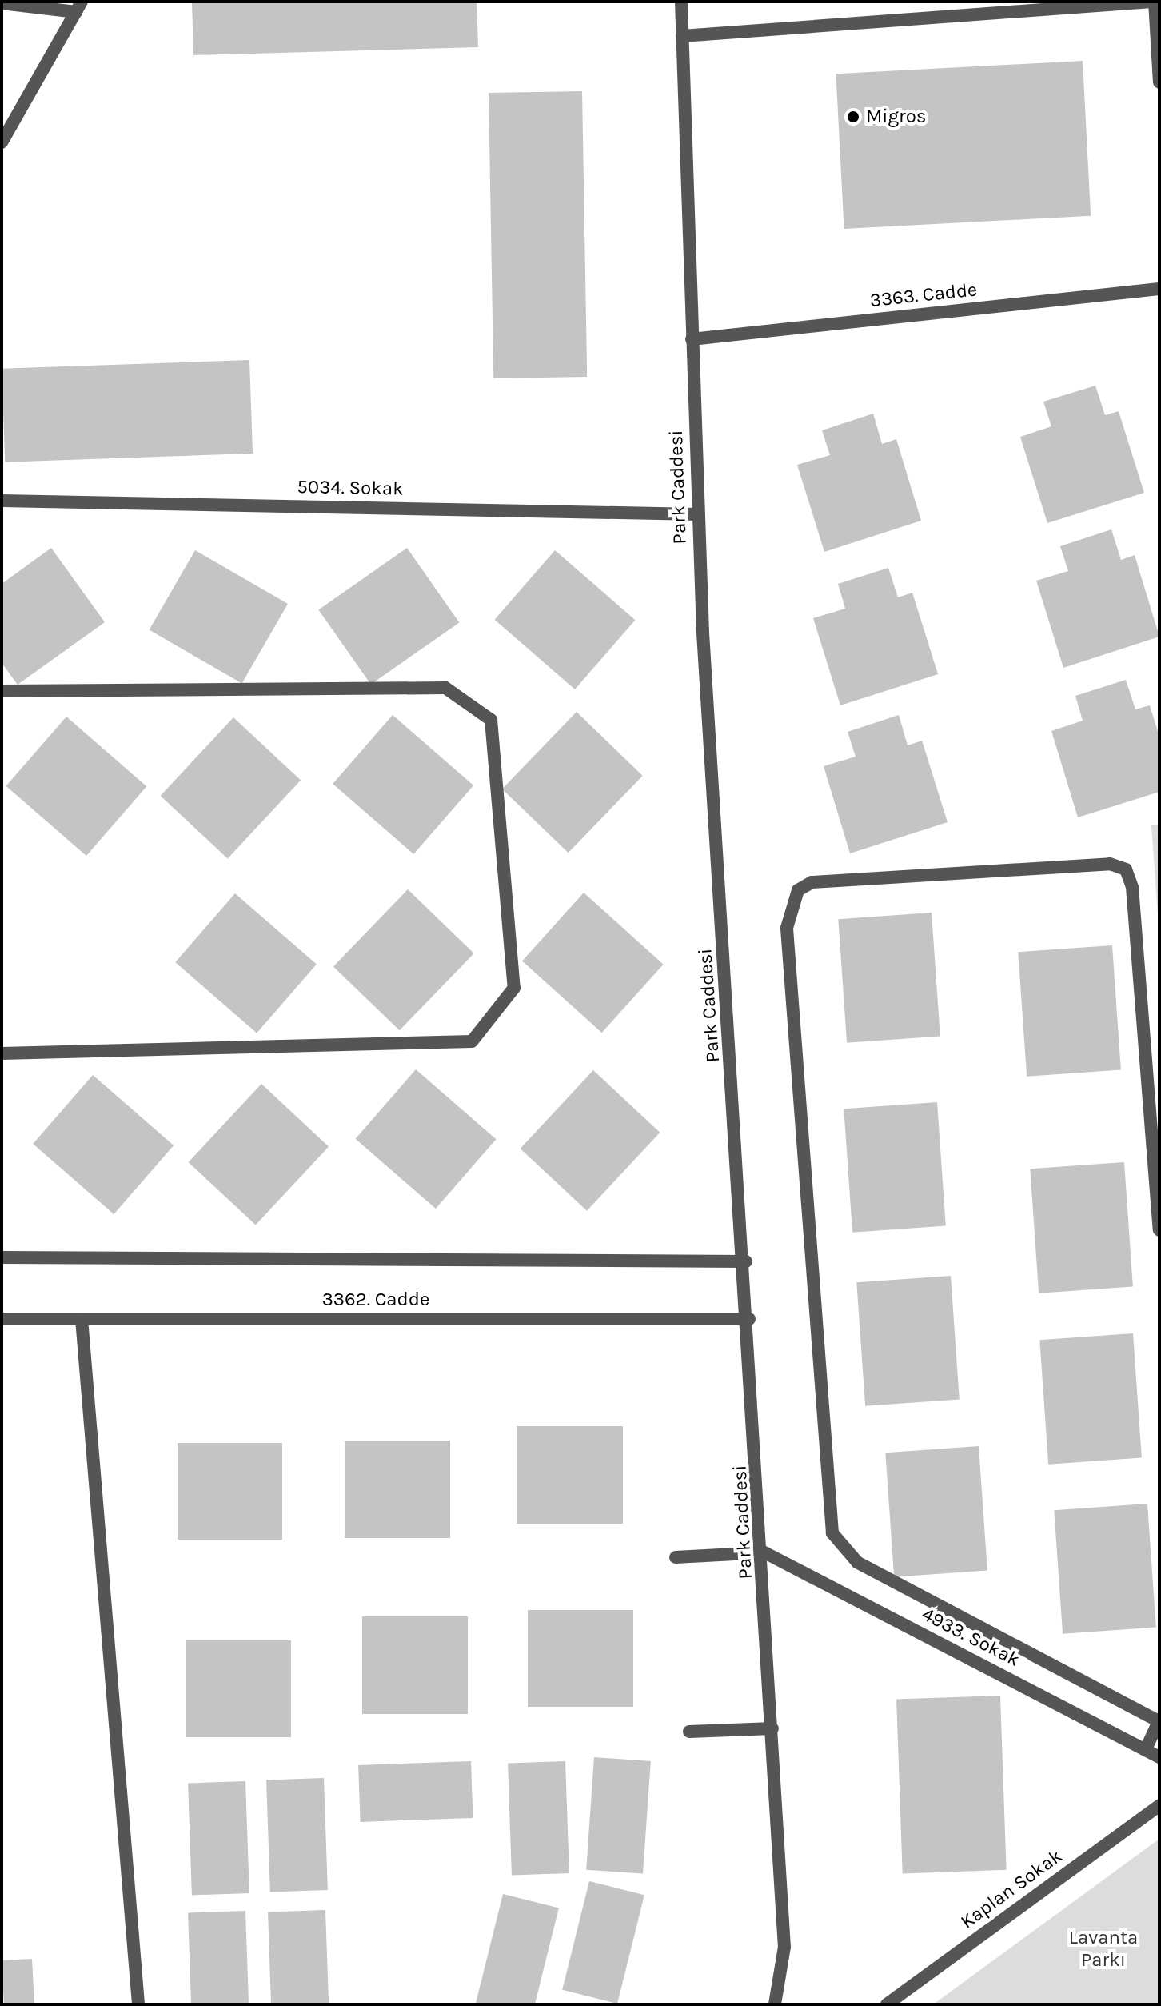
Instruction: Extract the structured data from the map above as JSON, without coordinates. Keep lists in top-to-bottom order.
{
  "streets": {
    "street": [
      "3363. Cadde",
      "Park Caddesi",
      "5034. Sokak",
      "3362. Cadde",
      "4933. Sokak",
      "Kaplan Sokak"
    ]
  },
  "crossings": [
    ["3363. Cadde", "Park Caddesi"],
    ["Park Caddesi", "5034. Sokak"],
    ["Park Caddesi", "3362. Cadde"],
    ["Park Caddesi", "4933. Sokak"]
  ],
  "parks": ["Lavanta Parkı"],
  "places": ["Migros"]
}
